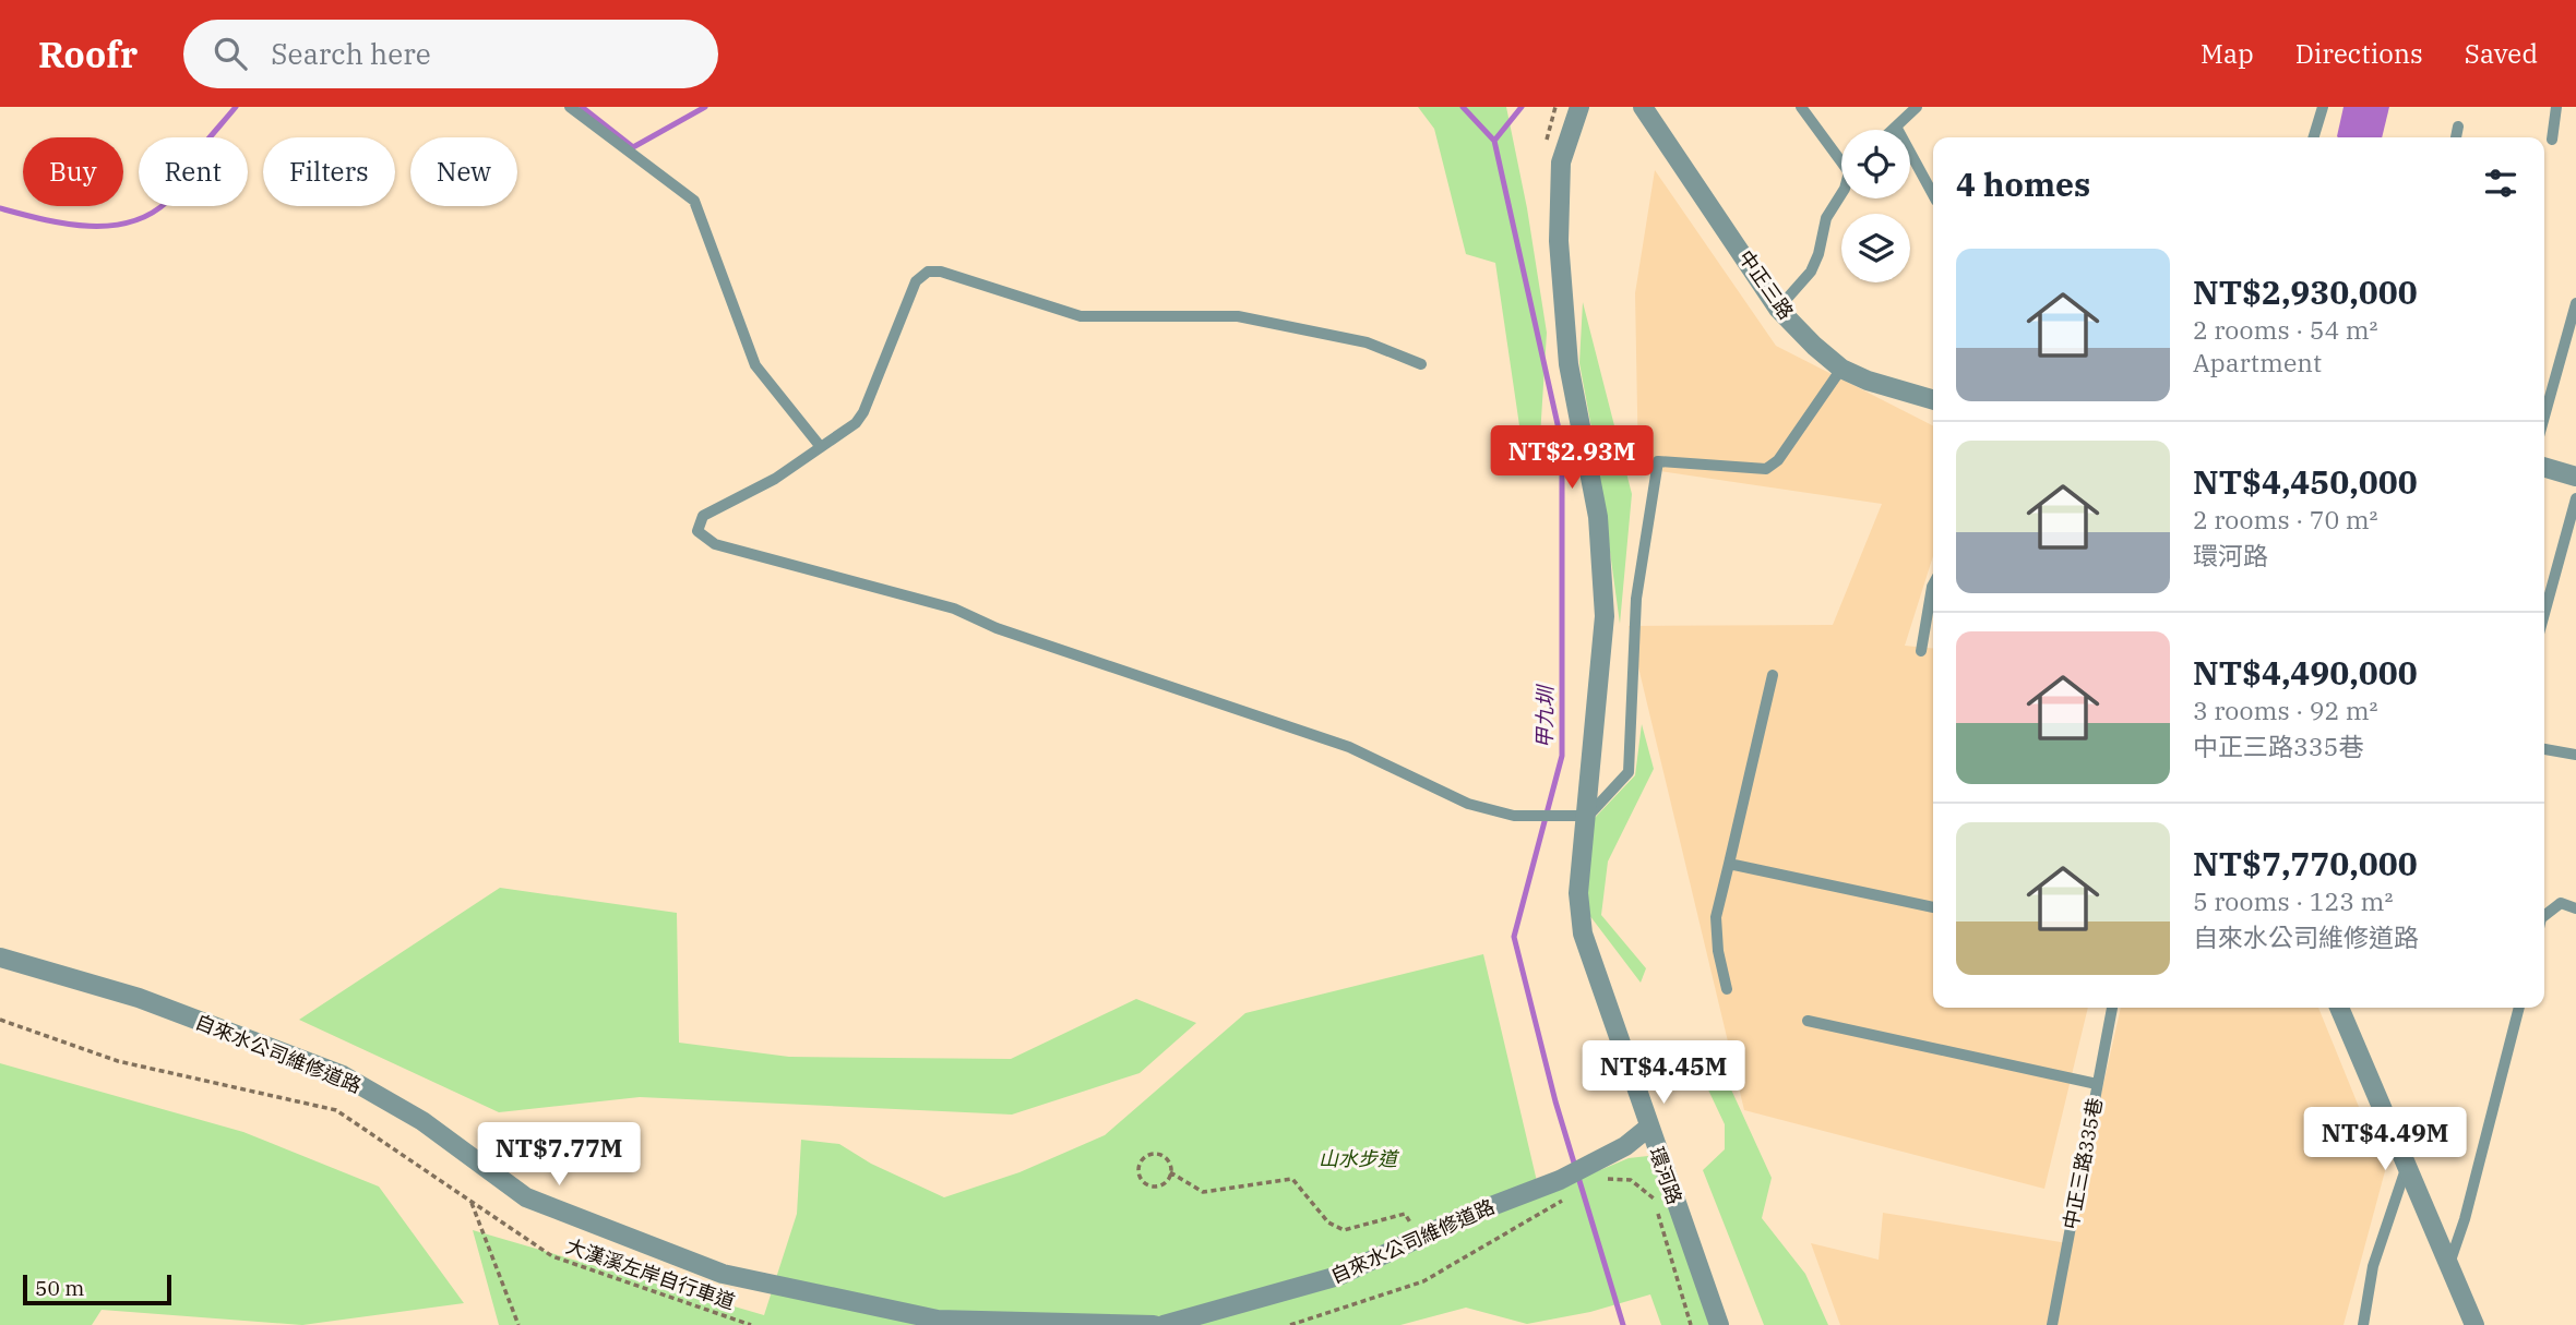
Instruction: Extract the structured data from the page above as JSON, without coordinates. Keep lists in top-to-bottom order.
{
  "streets": {
    "street": ["中正三路", "自來水公司維修道路", "環河路"],
    "lane": ["中正三路335巷"],
    "path": ["大漢溪左岸自行車道"]
  },
  "crossings": [
    ["自來水公司維修道路", "環河路"]
  ],
  "water": ["甲九圳"],
  "parks": ["山水步道"],
  "scale_bar": "50 m",
  "page": {
    "header": "Roofr",
    "search": "Search here",
    "nav": ["Map", "Directions", "Saved"],
    "chip": [
      "Buy",
      "Rent",
      "Filters",
      "New"
    ],
    "heading": "4 homes",
    "list": [
      {
        "name": "NT$2,930,000",
        "note": "2 rooms · 54 m² · Apartment"
      },
      {
        "name": "NT$4,450,000",
        "note": "2 rooms · 70 m² · 環河路"
      },
      {
        "name": "NT$4,490,000",
        "note": "3 rooms · 92 m² · 中正三路335巷"
      },
      {
        "name": "NT$7,770,000",
        "note": "5 rooms · 123 m² · 自來水公司維修道路"
      }
    ],
    "price": [
      "NT$2.93M",
      "NT$4.45M",
      "NT$4.49M",
      "NT$7.77M"
    ],
    "scale": "50 m"
  }
}
